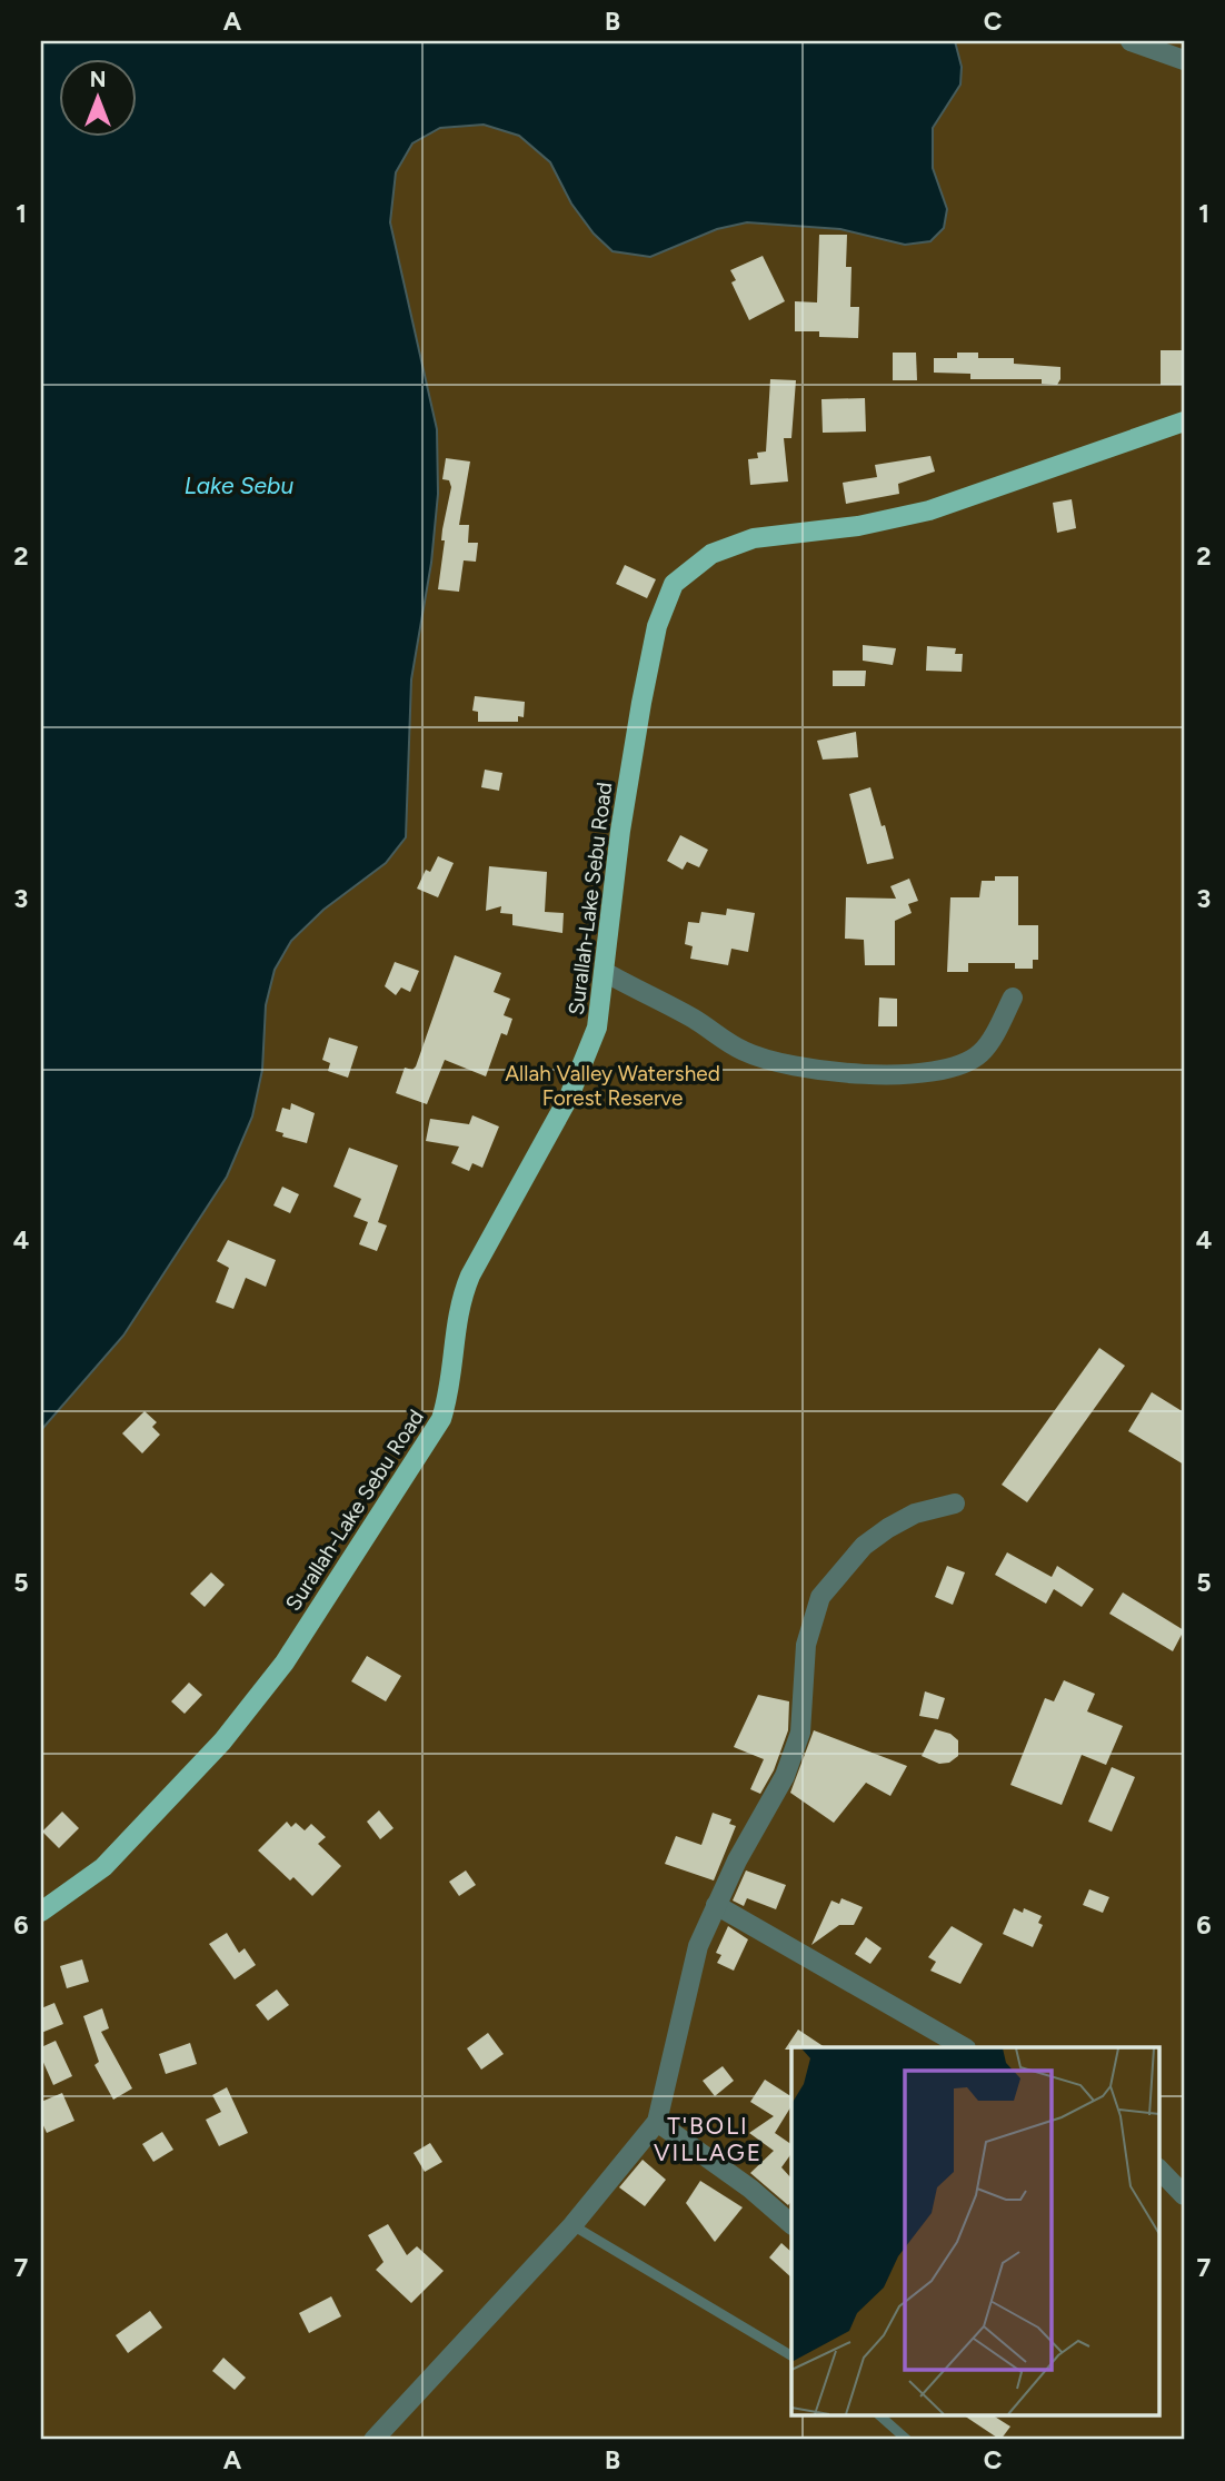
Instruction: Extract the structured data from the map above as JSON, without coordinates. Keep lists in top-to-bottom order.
{
  "streets": {
    "main road": ["Surallah-Lake Sebu Road"]
  },
  "districts": ["T'BOLI VILLAGE"],
  "water": ["Lake Sebu"],
  "parks": ["Allah Valley Watershed Forest Reserve"],
  "north": "top",
  "grid": {
    "columns": ["A", "B", "C"],
    "rows": [
      "1",
      "2",
      "3",
      "4",
      "5",
      "6",
      "7"
    ]
  }
}
